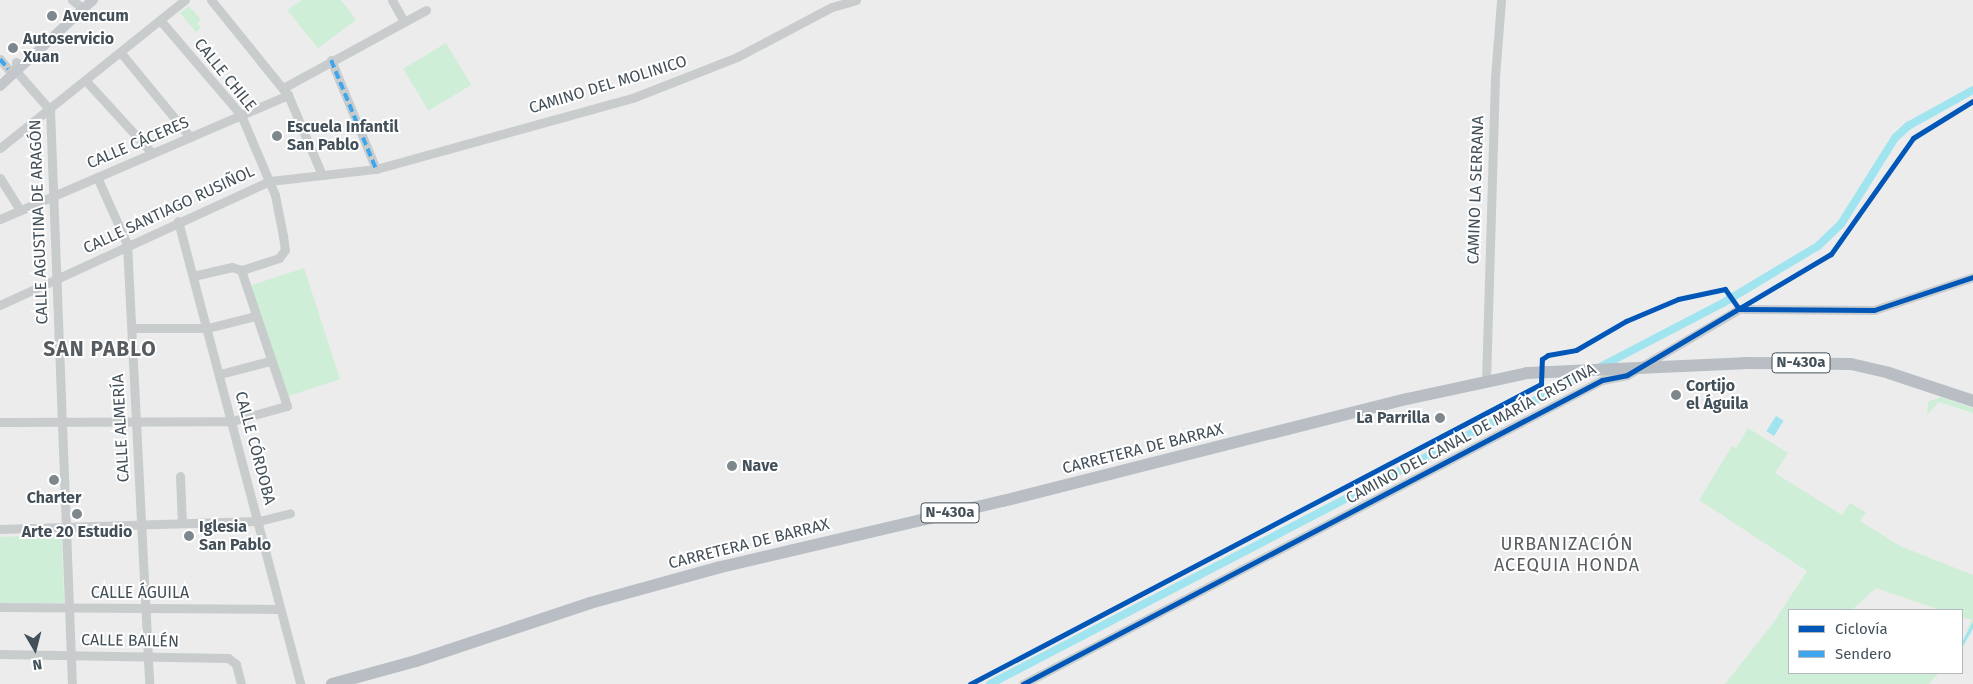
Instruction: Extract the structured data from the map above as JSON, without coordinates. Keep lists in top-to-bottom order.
{
  "streets": {
    "highway": ["N-430a", "CARRETERA DE BARRAX"],
    "street": [
      "CALLE CHILE",
      "CAMINO DEL MOLINICO",
      "CALLE CÁCERES",
      "CAMINO LA SERRANA",
      "CALLE SANTIAGO RUSIÑOL",
      "CALLE AGUSTINA DE ARAGÓN",
      "CALLE ALMERÍA",
      "CAMINO DEL CANAL DE MARÍA CRISTINA",
      "CALLE CÓRDOBA",
      "CALLE ÁGUILA",
      "CALLE BAILÉN"
    ]
  },
  "crossings": [
    ["CALLE CHILE", "CALLE CÁCERES"],
    ["CALLE CHILE", "CALLE SANTIAGO RUSIÑOL"],
    ["CALLE CHILE", "CALLE CÓRDOBA"],
    ["CAMINO DEL MOLINICO", "CALLE SANTIAGO RUSIÑOL"],
    ["CALLE CÁCERES", "CALLE AGUSTINA DE ARAGÓN"],
    ["CALLE CÁCERES", "CALLE ALMERÍA"],
    ["CAMINO LA SERRANA", "CARRETERA DE BARRAX"],
    ["CALLE SANTIAGO RUSIÑOL", "CALLE AGUSTINA DE ARAGÓN"],
    ["CALLE SANTIAGO RUSIÑOL", "CALLE ALMERÍA"],
    ["CALLE SANTIAGO RUSIÑOL", "CALLE CÓRDOBA"],
    ["CALLE AGUSTINA DE ARAGÓN", "CALLE ÁGUILA"],
    ["CALLE AGUSTINA DE ARAGÓN", "CALLE BAILÉN"],
    ["CALLE ALMERÍA", "CALLE ÁGUILA"],
    ["CALLE ALMERÍA", "CALLE BAILÉN"],
    ["CAMINO DEL CANAL DE MARÍA CRISTINA", "CARRETERA DE BARRAX"],
    ["CALLE CÓRDOBA", "CALLE ÁGUILA"]
  ],
  "districts": ["SAN PABLO", "URBANIZACIÓN ACEQUIA HONDA"],
  "places": [
    "Avencum",
    "Autoservicio Xuan",
    "Escuela Infantil San Pablo",
    "Cortijo el Águila",
    "La Parrilla",
    "Nave",
    "Charter",
    "Arte 20 Estudio",
    "Iglesia San Pablo"
  ],
  "legend": ["Ciclovía", "Sendero"],
  "north": "bottom"
}
